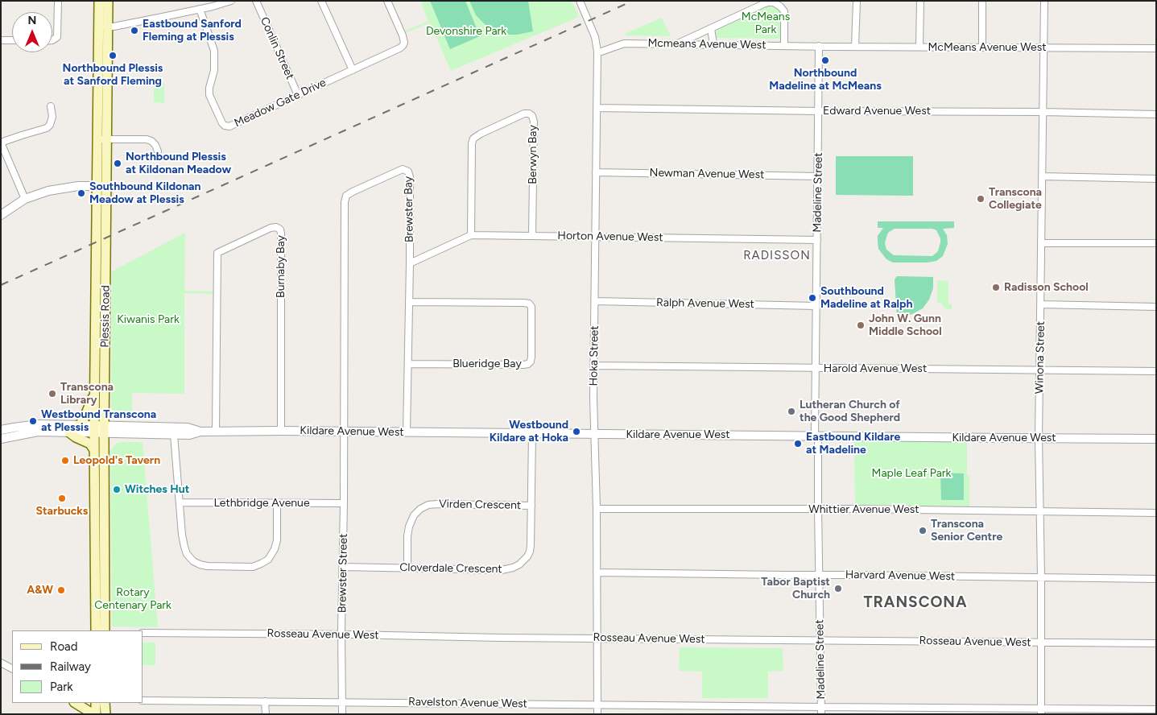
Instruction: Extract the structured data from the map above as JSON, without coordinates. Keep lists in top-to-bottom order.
{
  "streets": {
    "main road": ["Plessis Road"],
    "street": [
      "Mcmeans Avenue West",
      "McMeans Avenue West",
      "Conlin Street",
      "Meadow Gate Drive",
      "Edward Avenue West",
      "Berwyn Bay",
      "Newman Avenue West",
      "Madeline Street",
      "Brewster Bay",
      "Horton Avenue West",
      "Burnaby Bay",
      "Ralph Avenue West",
      "Hoka Street",
      "Winona Street",
      "Blueridge Bay",
      "Harold Avenue West",
      "Kildare Avenue West",
      "Lethbridge Avenue",
      "Virden Crescent",
      "Whittier Avenue West",
      "Cloverdale Crescent",
      "Brewster Street",
      "Harvard Avenue West",
      "Rosseau Avenue West",
      "Ravelston Avenue West"
    ]
  },
  "crossings": [
    ["Mcmeans Avenue West", "McMeans Avenue West"],
    ["Mcmeans Avenue West", "Madeline Street"],
    ["Mcmeans Avenue West", "Hoka Street"],
    ["McMeans Avenue West", "Madeline Street"],
    ["McMeans Avenue West", "Winona Street"],
    ["Conlin Street", "Meadow Gate Drive"],
    ["Edward Avenue West", "Madeline Street"],
    ["Edward Avenue West", "Hoka Street"],
    ["Edward Avenue West", "Winona Street"],
    ["Berwyn Bay", "Horton Avenue West"],
    ["Newman Avenue West", "Madeline Street"],
    ["Newman Avenue West", "Hoka Street"],
    ["Madeline Street", "Horton Avenue West"],
    ["Madeline Street", "Ralph Avenue West"],
    ["Madeline Street", "Harold Avenue West"],
    ["Madeline Street", "Kildare Avenue West"],
    ["Madeline Street", "Whittier Avenue West"],
    ["Madeline Street", "Harvard Avenue West"],
    ["Madeline Street", "Rosseau Avenue West"],
    ["Madeline Street", "Ravelston Avenue West"],
    ["Brewster Bay", "Horton Avenue West"],
    ["Brewster Bay", "Blueridge Bay"],
    ["Brewster Bay", "Kildare Avenue West"],
    ["Brewster Bay", "Brewster Street"],
    ["Horton Avenue West", "Hoka Street"],
    ["Burnaby Bay", "Kildare Avenue West"],
    ["Ralph Avenue West", "Hoka Street"],
    ["Plessis Road", "Kildare Avenue West"],
    ["Hoka Street", "Harold Avenue West"],
    ["Hoka Street", "Kildare Avenue West"],
    ["Hoka Street", "Whittier Avenue West"],
    ["Hoka Street", "Harvard Avenue West"],
    ["Hoka Street", "Rosseau Avenue West"],
    ["Hoka Street", "Ravelston Avenue West"],
    ["Winona Street", "Harold Avenue West"],
    ["Winona Street", "Kildare Avenue West"],
    ["Winona Street", "Whittier Avenue West"],
    ["Winona Street", "Harvard Avenue West"],
    ["Winona Street", "Rosseau Avenue West"],
    ["Winona Street", "Ravelston Avenue West"],
    ["Kildare Avenue West", "Cloverdale Crescent"],
    ["Kildare Avenue West", "Brewster Street"],
    ["Lethbridge Avenue", "Brewster Street"],
    ["Virden Crescent", "Cloverdale Crescent"],
    ["Cloverdale Crescent", "Brewster Street"],
    ["Brewster Street", "Rosseau Avenue West"],
    ["Brewster Street", "Ravelston Avenue West"]
  ],
  "districts": ["RADISSON", "TRANSCONA"],
  "parks": [
    "McMeans Park",
    "Devonshire Park",
    "Kiwanis Park",
    "Maple Leaf Park",
    "Rotary Centenary Park"
  ],
  "places": [
    "Eastbound Sanford Fleming at Plessis",
    "Northbound Plessis at Sanford Fleming",
    "Northbound Madeline at McMeans",
    "Northbound Plessis at Kildonan Meadow",
    "Southbound Kildonan Meadow at Plessis",
    "Transcona Collegiate",
    "Radisson School",
    "Southbound Madeline at Ralph",
    "John W. Gunn Middle School",
    "Transcona Library",
    "Lutheran Church of the Good Shepherd",
    "Westbound Transcona at Plessis",
    "Westbound Kildare at Hoka",
    "Eastbound Kildare at Madeline",
    "Leopold's Tavern",
    "Witches Hut",
    "Starbucks",
    "Transcona Senior Centre",
    "Tabor Baptist Church",
    "A&W"
  ],
  "legend": ["Road", "Railway", "Park"],
  "north": "top"
}
